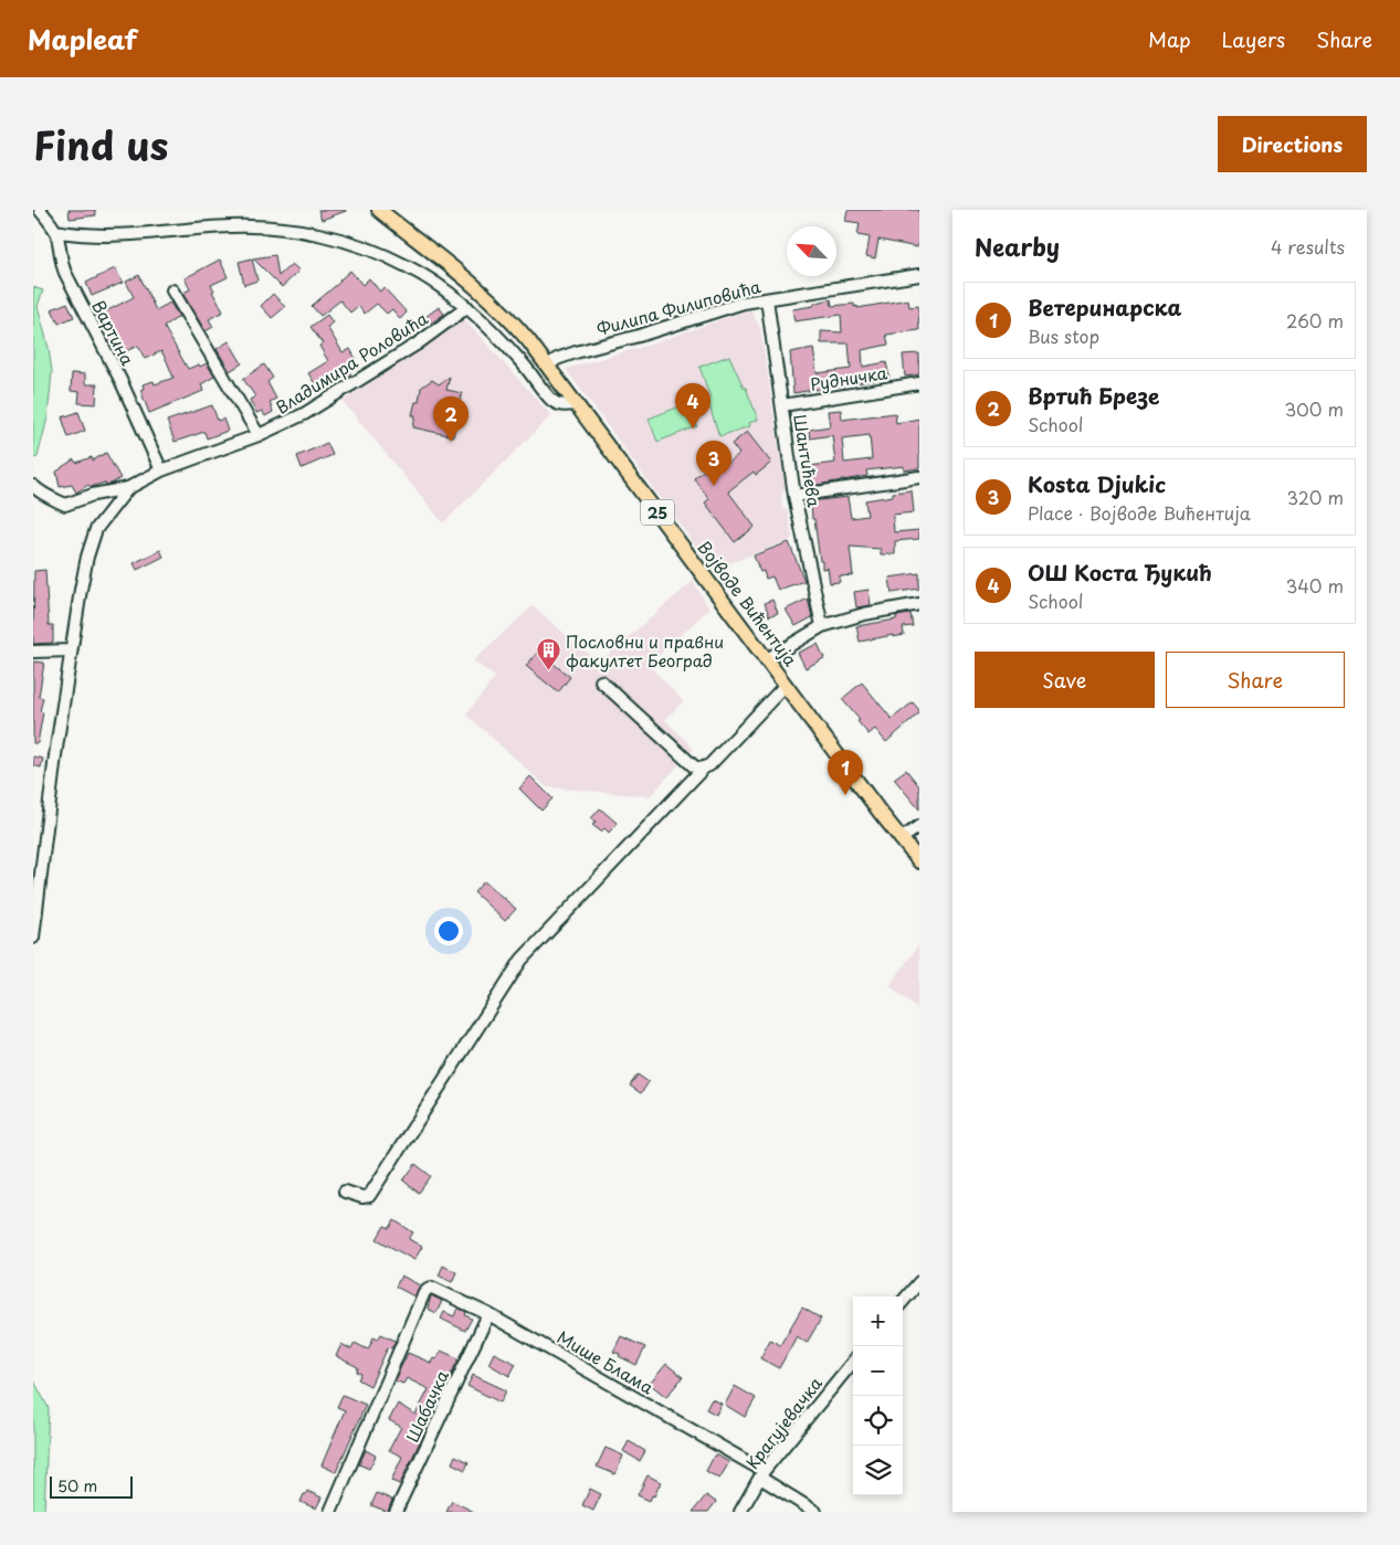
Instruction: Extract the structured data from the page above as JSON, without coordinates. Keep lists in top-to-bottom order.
{
  "streets": {
    "main road": ["25", "Војводе Вићентија"],
    "street": [
      "Филипа Филиповића",
      "Вартина",
      "Владимира Роловића",
      "Рудничка",
      "Шантићева",
      "Мише Блама",
      "Шабачка",
      "Крагујевачка"
    ]
  },
  "crossings": [
    ["Филипа Филиповића", "Шантићева"],
    ["Филипа Филиповића", "25"],
    ["Филипа Филиповића", "Војводе Вићентија"],
    ["Вартина", "Владимира Роловића"],
    ["Рудничка", "Шантићева"],
    ["25", "Војводе Вићентија"],
    ["Мише Блама", "Шабачка"],
    ["Мише Блама", "Крагујевачка"]
  ],
  "places": {
    "building": ["Пословни и правни факултет Београд"]
  },
  "scale_bar": "50 m",
  "north": "top left",
  "page": {
    "header": "Mapleaf",
    "nav": ["Map", "Layers", "Share"],
    "title": "Find us",
    "buttons": [
      "Directions",
      ["Save", "Share"]
    ],
    "heading": ["Nearby", "4 results"],
    "list": [
      {
        "mark": "1",
        "name": "Ветеринарска",
        "note": "Bus stop",
        "value": "260 m"
      },
      {
        "mark": "2",
        "name": "Вртић Брезе",
        "note": "School",
        "value": "300 m"
      },
      {
        "mark": "3",
        "name": "Kosta Djukic",
        "note": "Place · Војводе Вићентија",
        "value": "320 m"
      },
      {
        "mark": "4",
        "name": "ОШ Коста Ђукић",
        "note": "School",
        "value": "340 m"
      }
    ],
    "pins": [
      "4",
      "2",
      "3",
      "1"
    ],
    "map_buttons": ["+", "−"],
    "scale": "50 m"
  }
}
